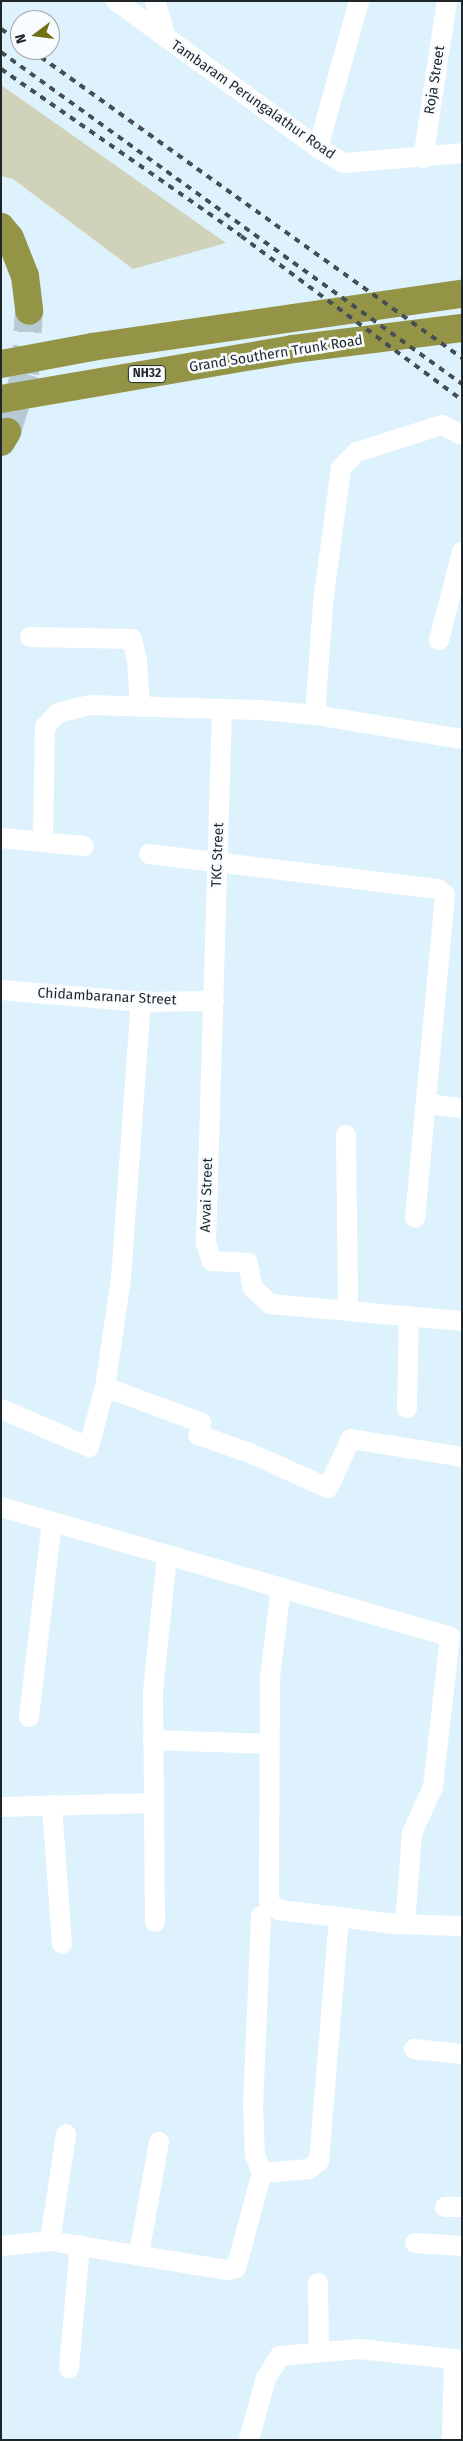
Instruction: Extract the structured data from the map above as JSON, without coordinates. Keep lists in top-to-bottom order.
{
  "streets": {
    "highway": ["Grand Southern Trunk Road", "NH32"],
    "street": [
      "Roja Street",
      "Tambaram Perungalathur Road",
      "TKC Street",
      "Chidambaranar Street",
      "Avvai Street"
    ]
  },
  "crossings": [
    ["Roja Street", "Tambaram Perungalathur Road"],
    ["TKC Street", "Chidambaranar Street"],
    ["TKC Street", "Avvai Street"],
    ["Chidambaranar Street", "Avvai Street"]
  ],
  "north": "left"
}
